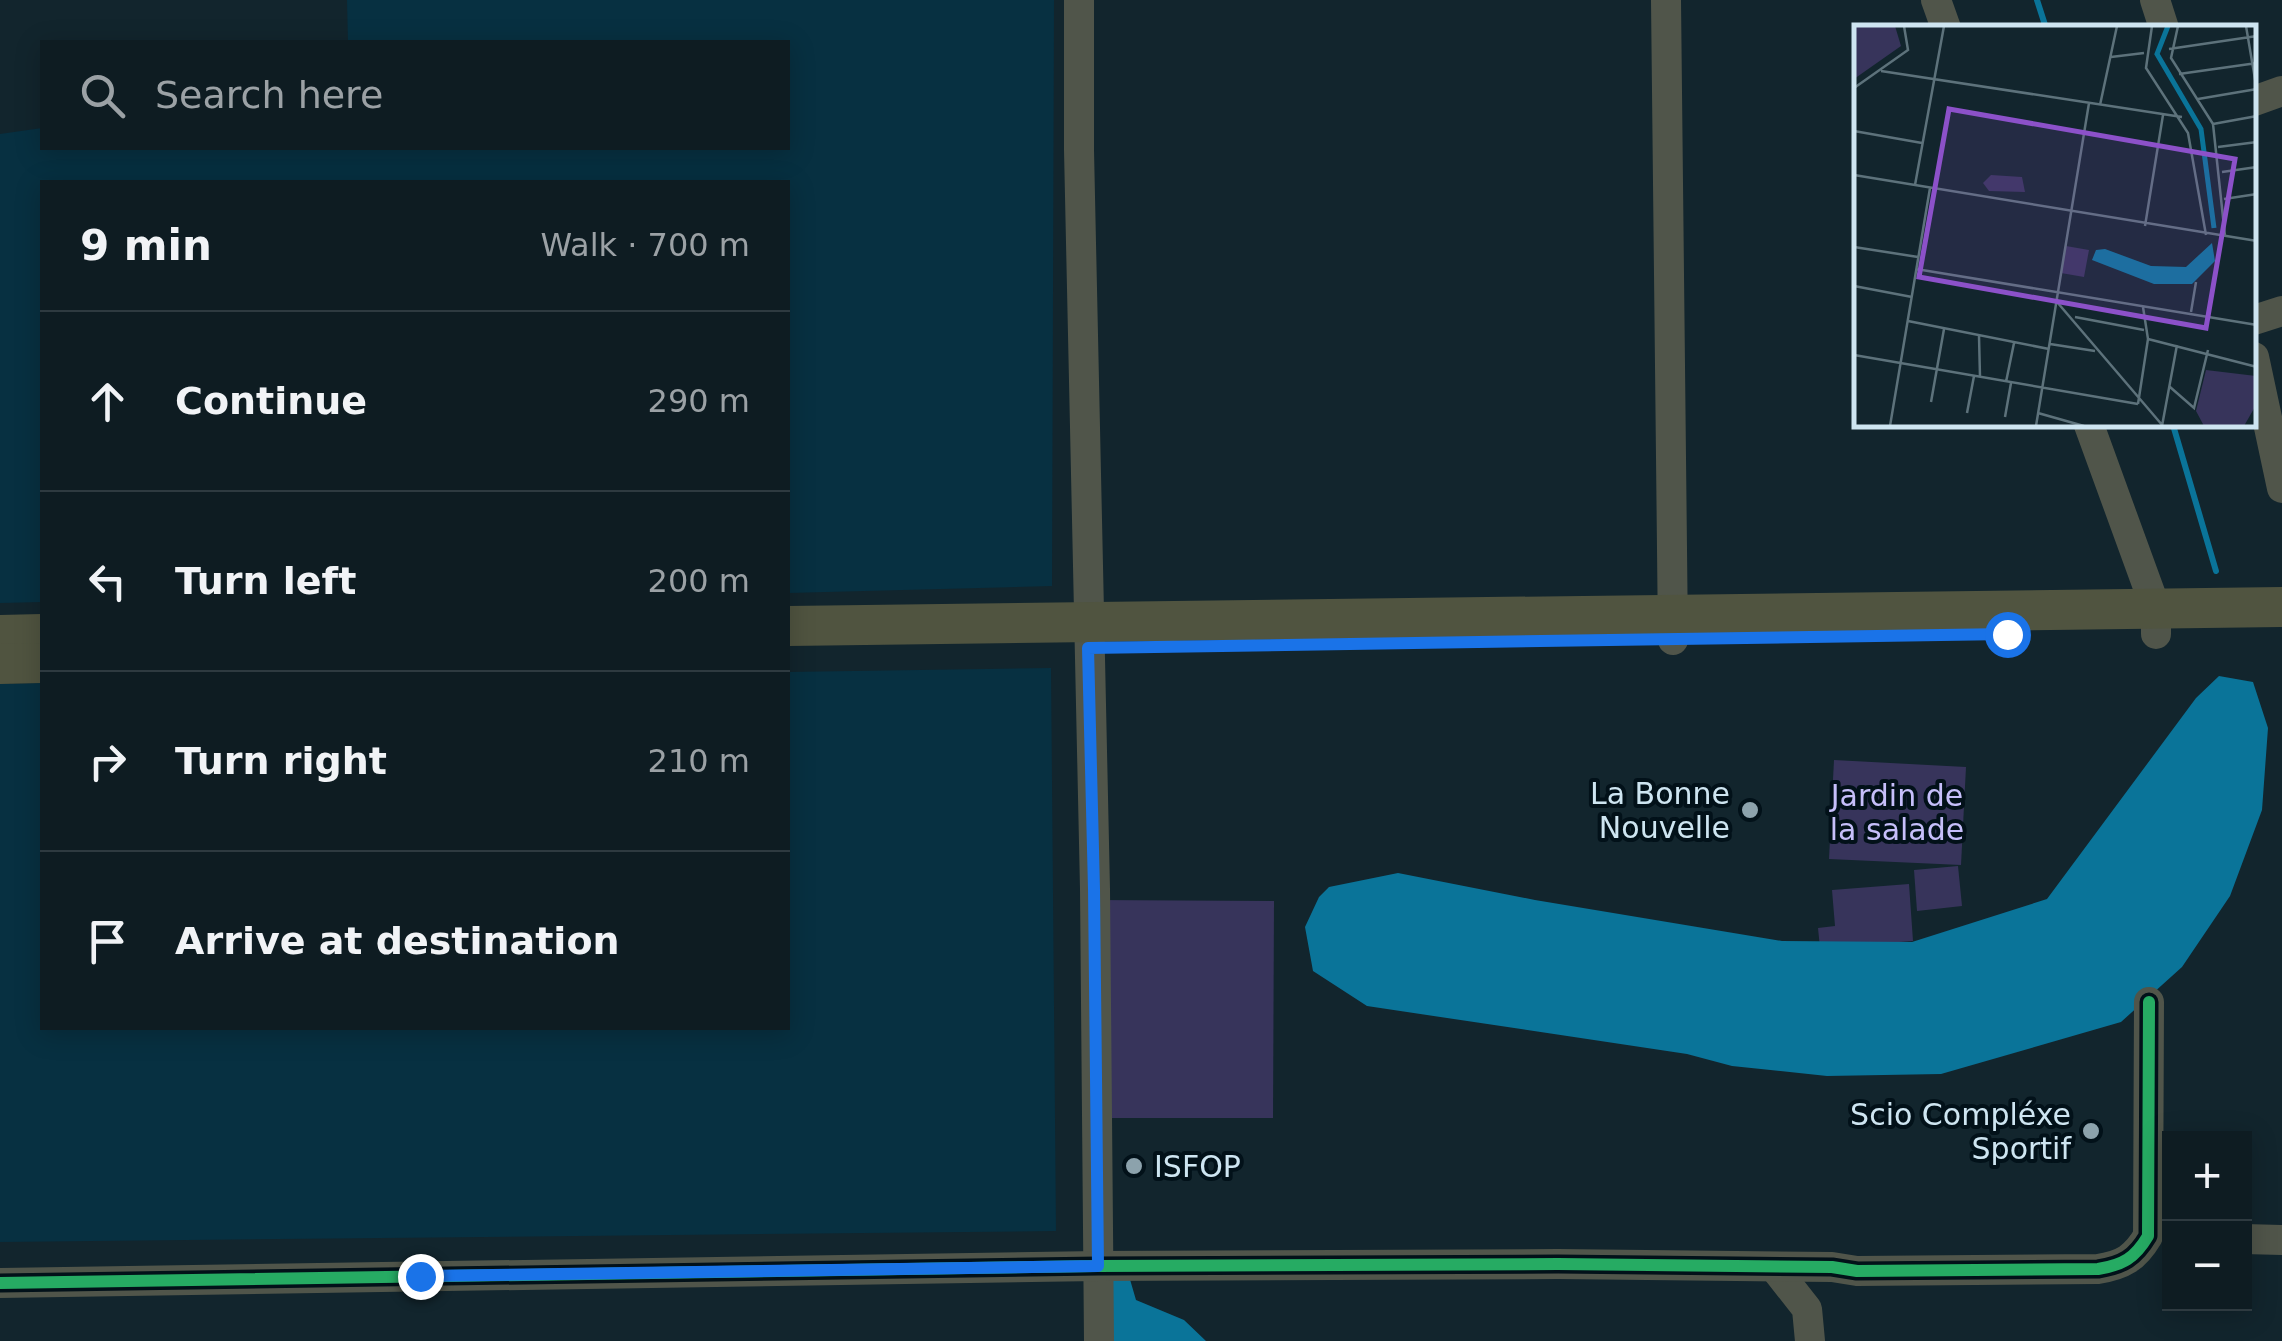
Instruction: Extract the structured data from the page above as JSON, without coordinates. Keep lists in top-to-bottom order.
{
  "parks": ["Jardin de la salade"],
  "places": ["La Bonne Nouvelle", "Scio Compléxe Sportif", "ISFOP"],
  "page": {
    "search": "Search here",
    "heading": ["9 min", "Walk · 700 m"],
    "list": [
      ["Continue", "290 m"],
      ["Turn left", "200 m"],
      ["Turn right", "210 m"],
      "Arrive at destination"
    ],
    "map_buttons": ["+", "−"]
  }
}
